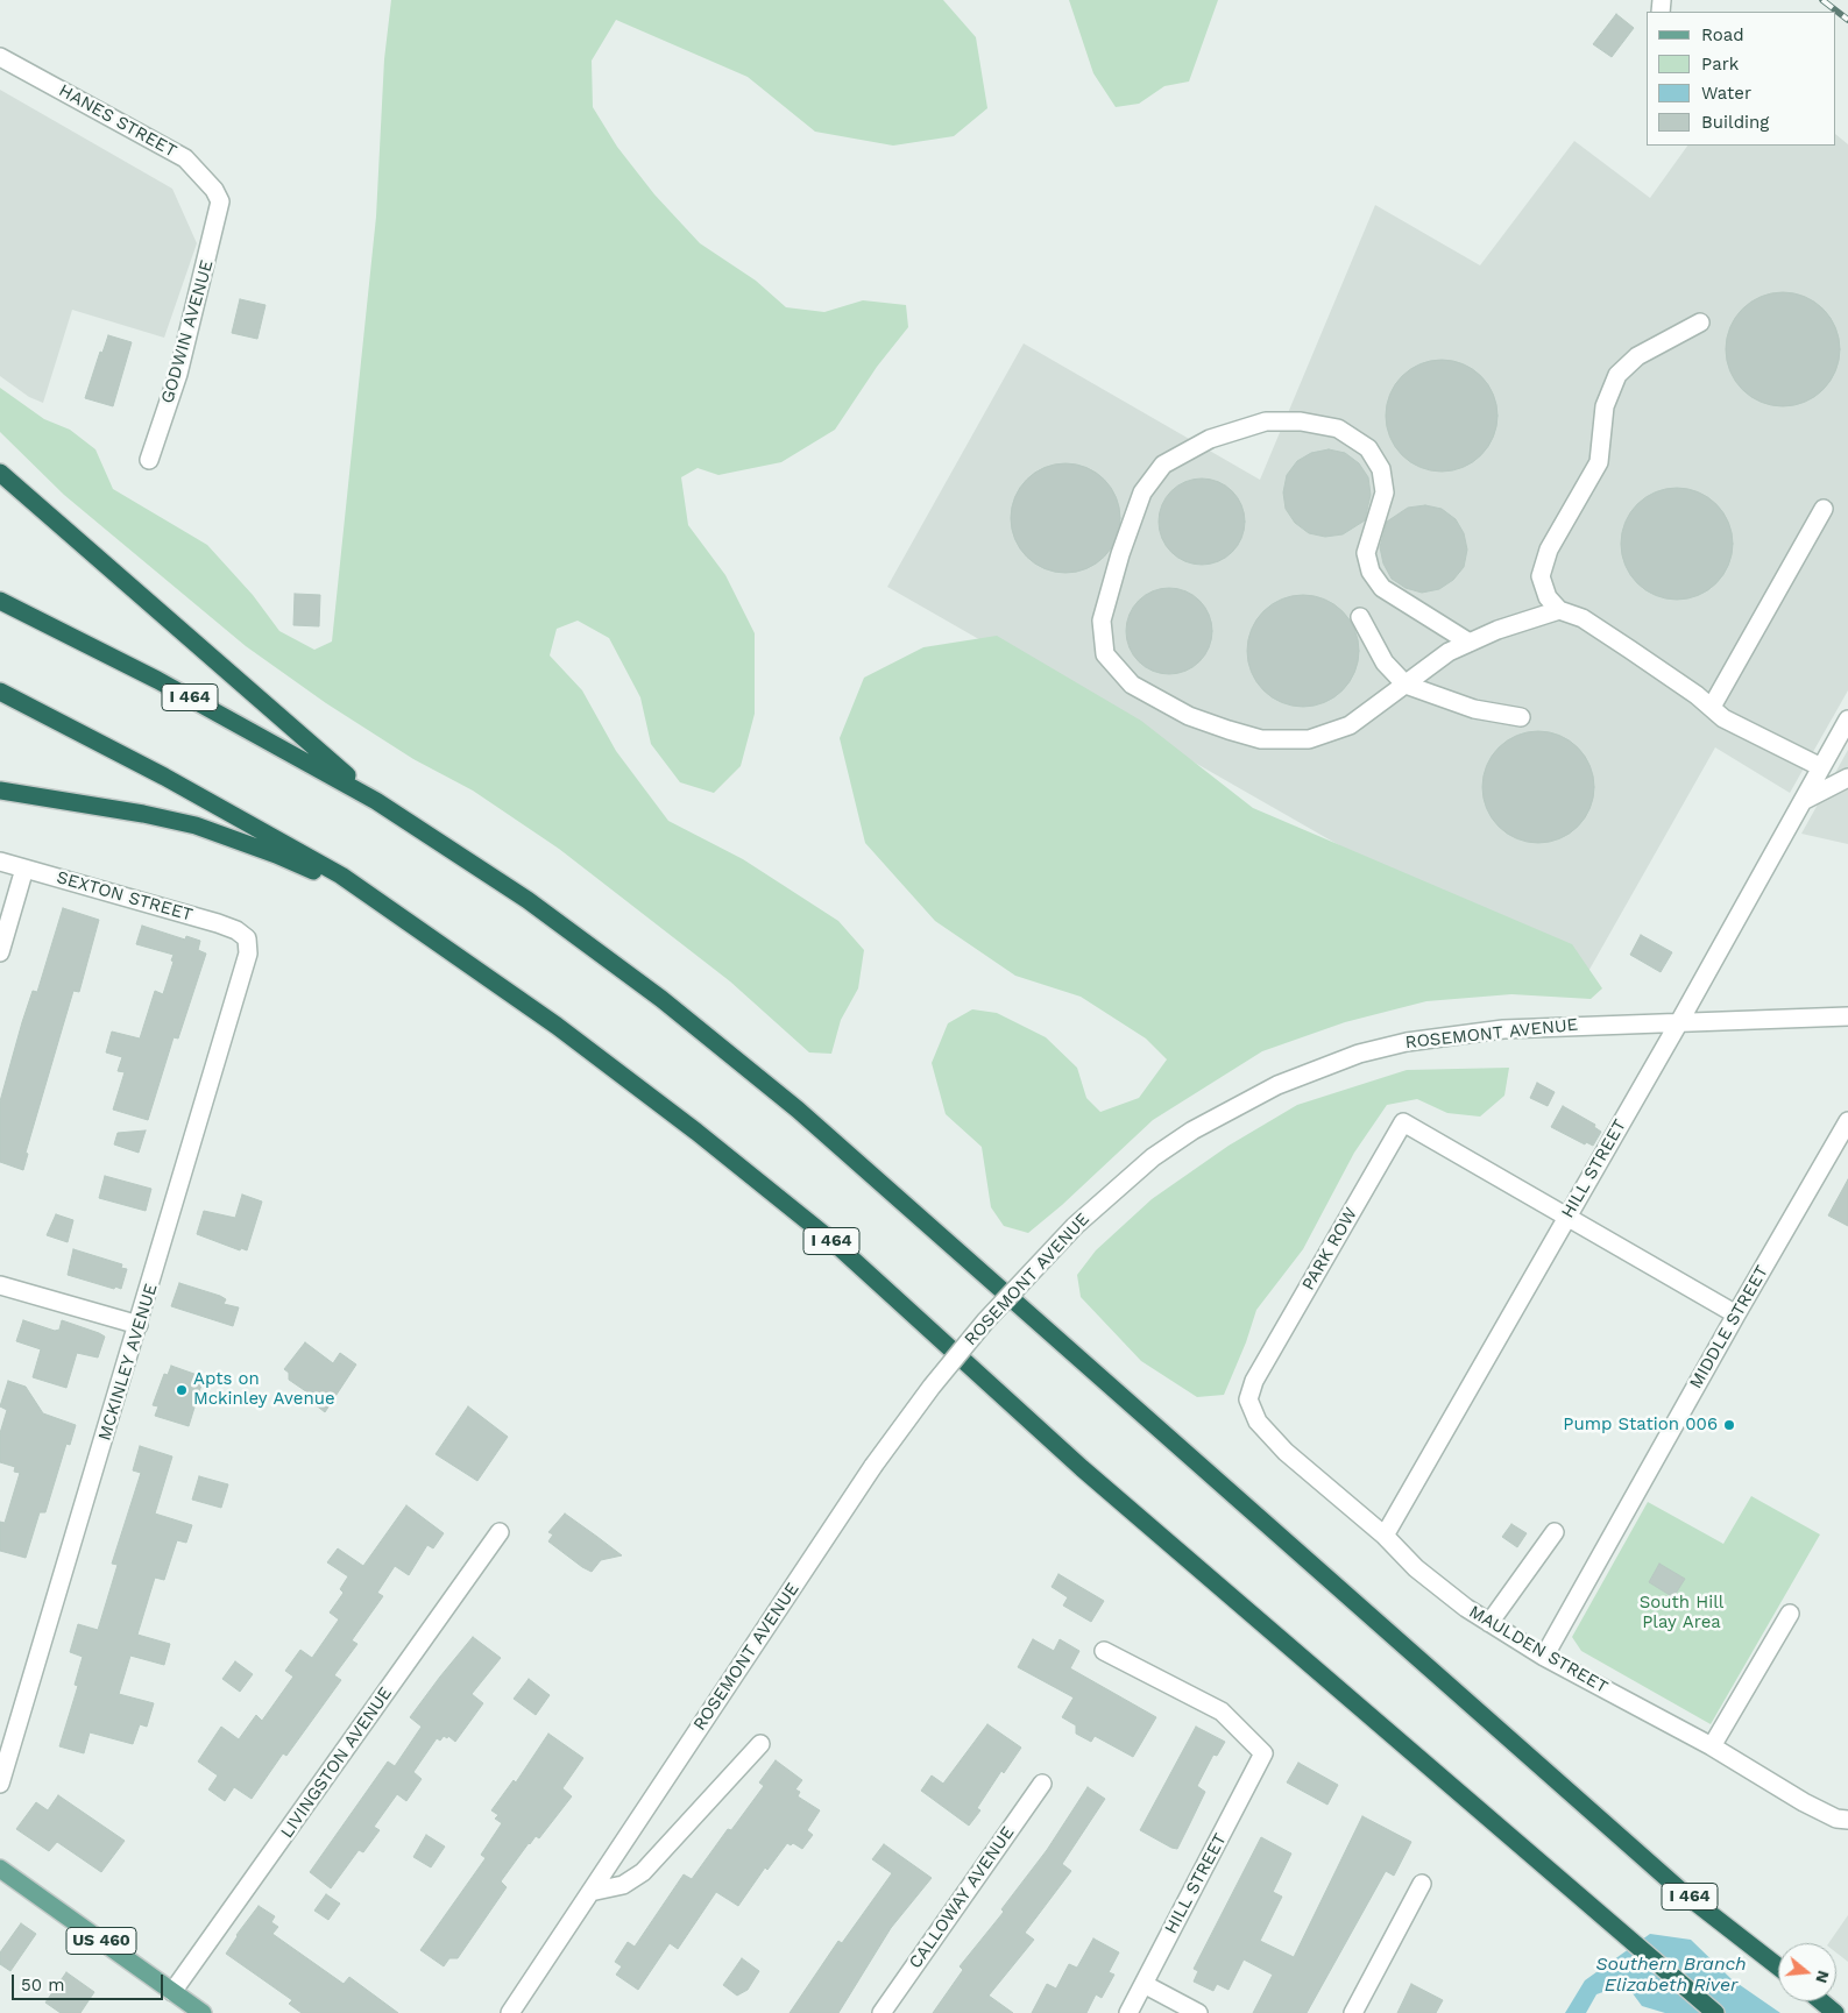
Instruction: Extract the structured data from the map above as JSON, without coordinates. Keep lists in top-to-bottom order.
{
  "streets": {
    "highway": ["I 464"],
    "main road": ["US 460"],
    "street": [
      "HANES STREET",
      "GODWIN AVENUE",
      "SEXTON STREET",
      "ROSEMONT AVENUE",
      "HILL STREET",
      "PARK ROW",
      "MIDDLE STREET",
      "MCKINLEY AVENUE",
      "MAULDEN STREET",
      "LIVINGSTON AVENUE",
      "CALLOWAY AVENUE"
    ]
  },
  "crossings": [
    ["HANES STREET", "GODWIN AVENUE"],
    ["SEXTON STREET", "MCKINLEY AVENUE"],
    ["ROSEMONT AVENUE", "HILL STREET"],
    ["HILL STREET", "PARK ROW"],
    ["HILL STREET", "MAULDEN STREET"],
    ["PARK ROW", "MAULDEN STREET"],
    ["MIDDLE STREET", "MAULDEN STREET"],
    ["LIVINGSTON AVENUE", "US 460"]
  ],
  "water": ["Southern Branch Elizabeth River"],
  "parks": ["South Hill Play Area"],
  "places": ["Apts on Mckinley Avenue", "Pump Station 006"],
  "legend": [
    "Road",
    "Park",
    "Water",
    "Building"
  ],
  "scale_bar": "50 m",
  "north": "right"
}
